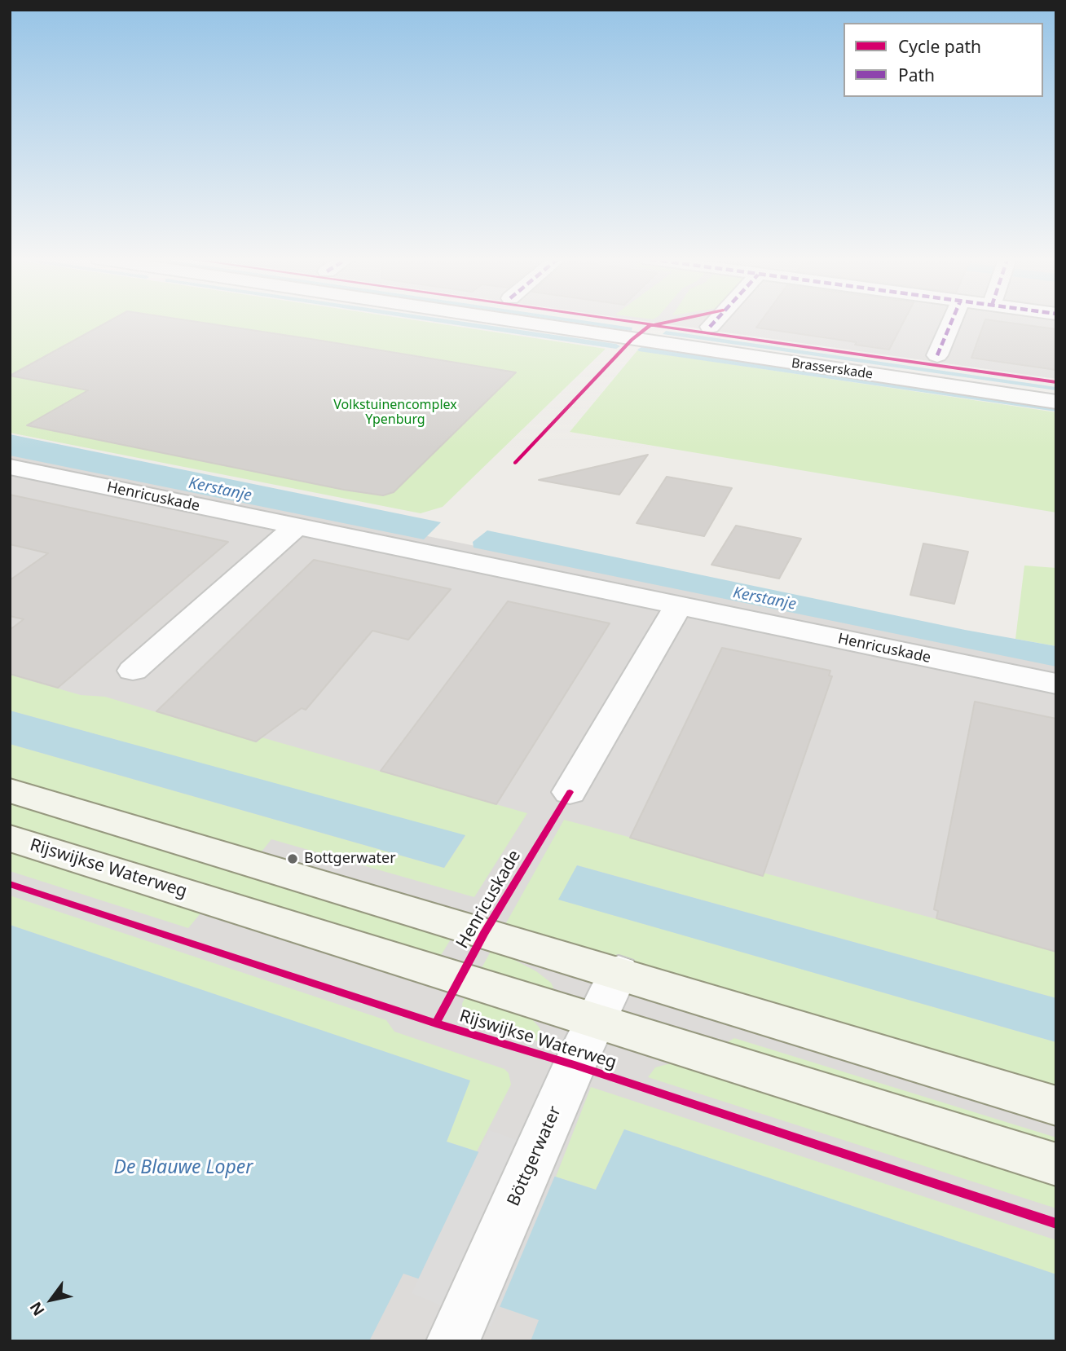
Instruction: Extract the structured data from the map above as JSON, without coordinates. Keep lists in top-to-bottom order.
{
  "streets": {
    "main road": ["Rijswijkse Waterweg"],
    "street": ["Brasserskade", "Henricuskade", "Böttgerwater"]
  },
  "crossings": [
    ["Rijswijkse Waterweg", "Böttgerwater"]
  ],
  "water": ["Kerstanje", "De Blauwe Loper"],
  "parks": ["Volkstuinencomplex Ypenburg"],
  "places": ["Bottgerwater"],
  "legend": ["Cycle path", "Path"],
  "north": "bottom left"
}
